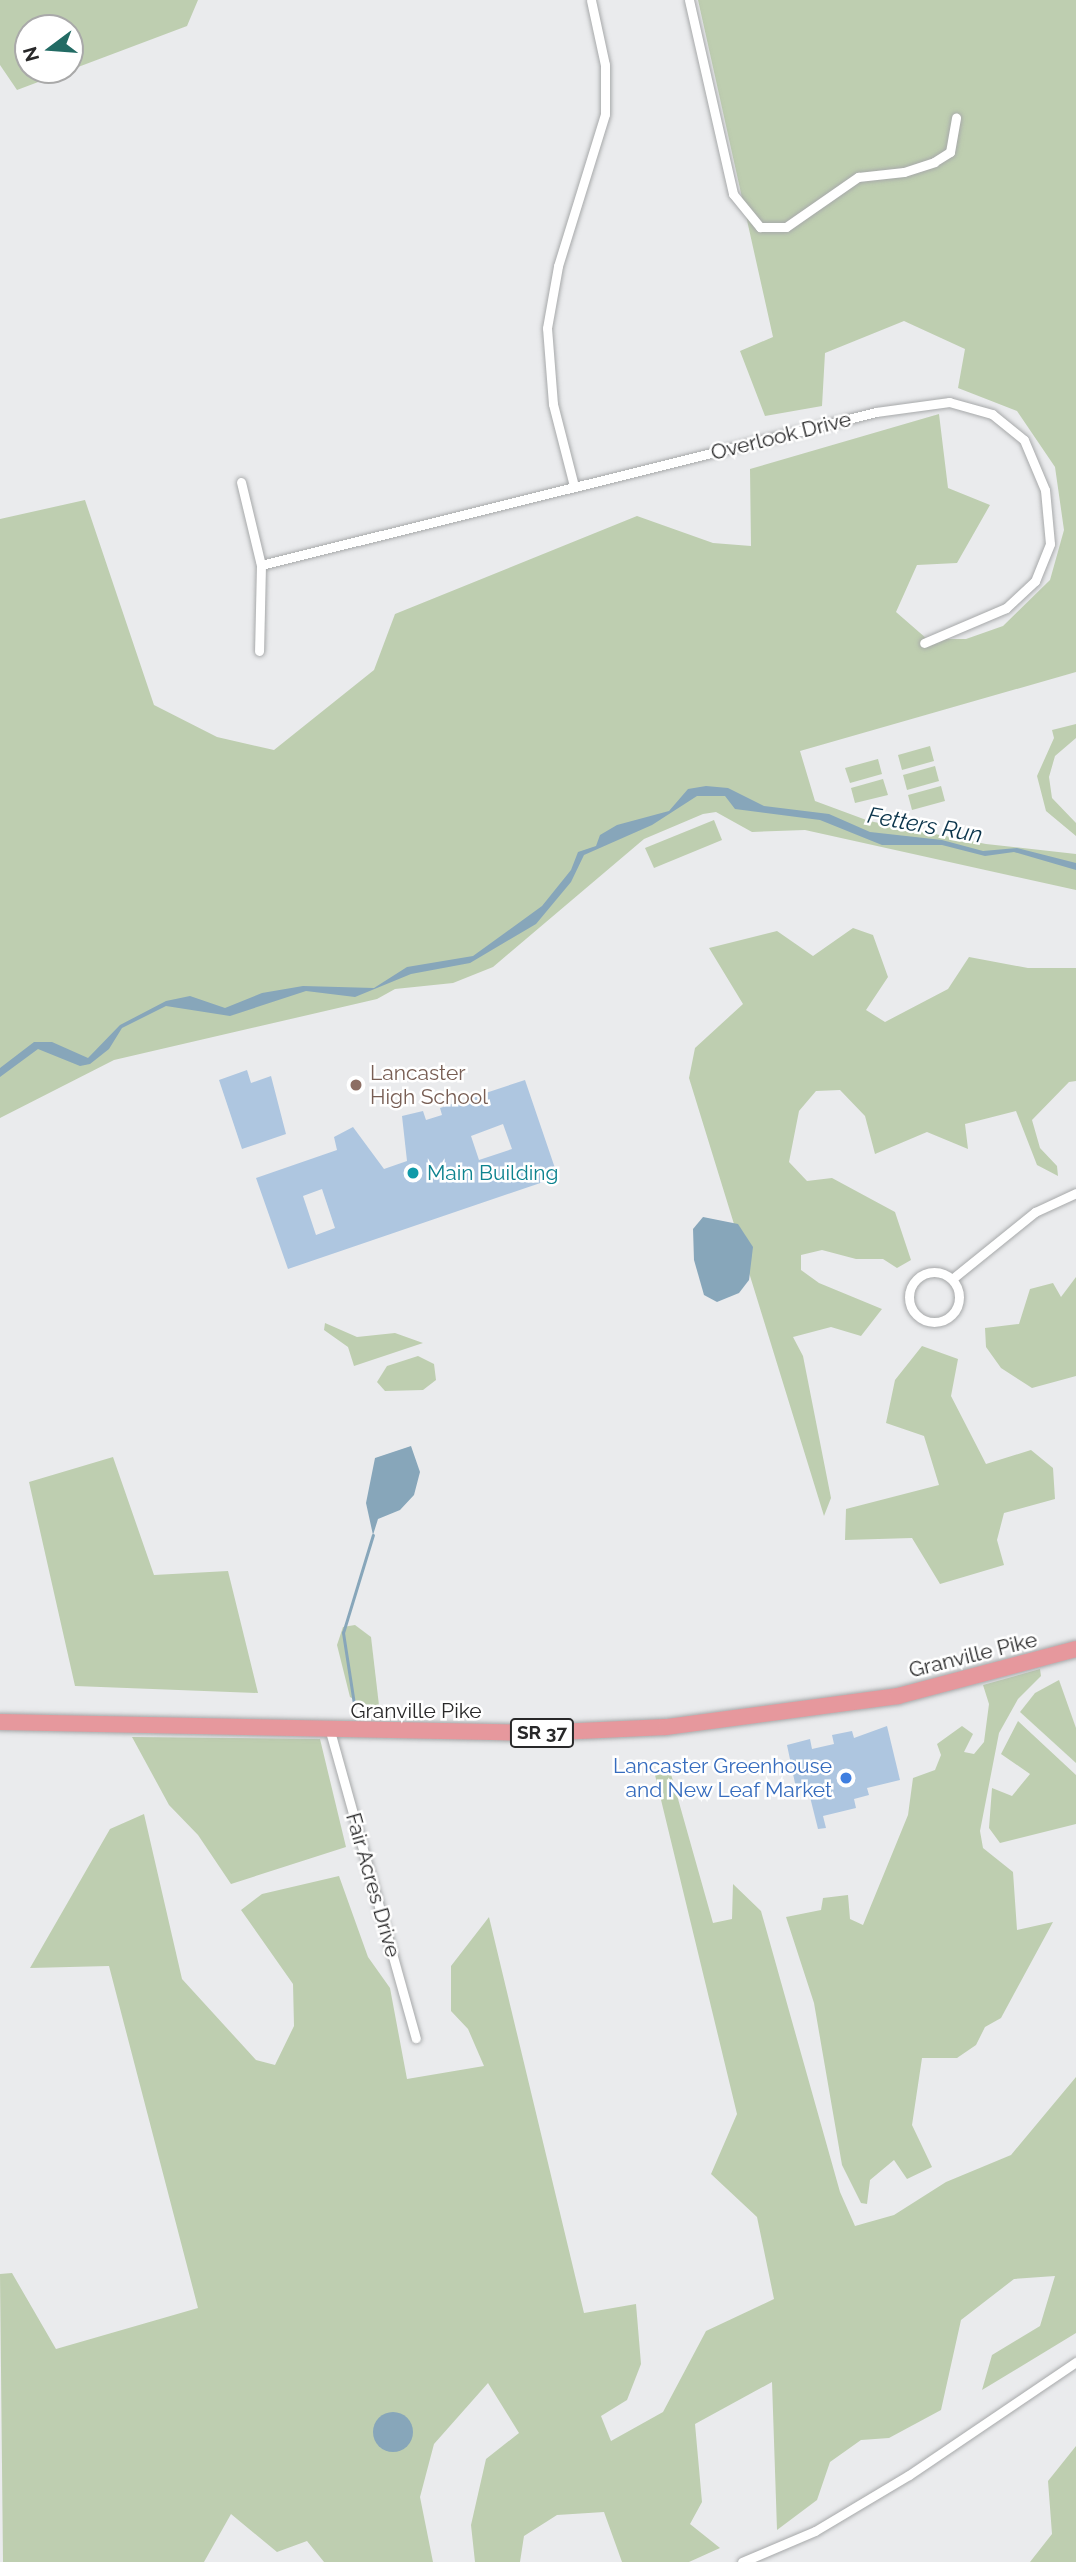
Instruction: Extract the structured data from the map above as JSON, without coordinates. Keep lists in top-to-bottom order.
{
  "streets": {
    "highway": ["Granville Pike", "SR 37"],
    "street": ["Overlook Drive", "Fair Acres Drive"]
  },
  "crossings": [
    ["Granville Pike", "Fair Acres Drive"]
  ],
  "water": ["Fetters Run"],
  "places": ["Lancaster High School", "Main Building", "Lancaster Greenhouse and New Leaf Market"],
  "north": "left"
}
